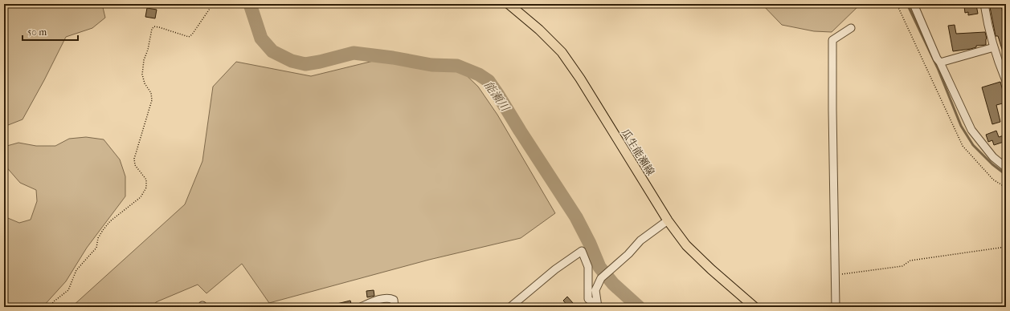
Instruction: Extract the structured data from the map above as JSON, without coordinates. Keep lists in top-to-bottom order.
{
  "streets": {
    "main road": ["瓜生能瀬線"]
  },
  "water": ["能瀬川"],
  "scale_bar": "50 m"
}
